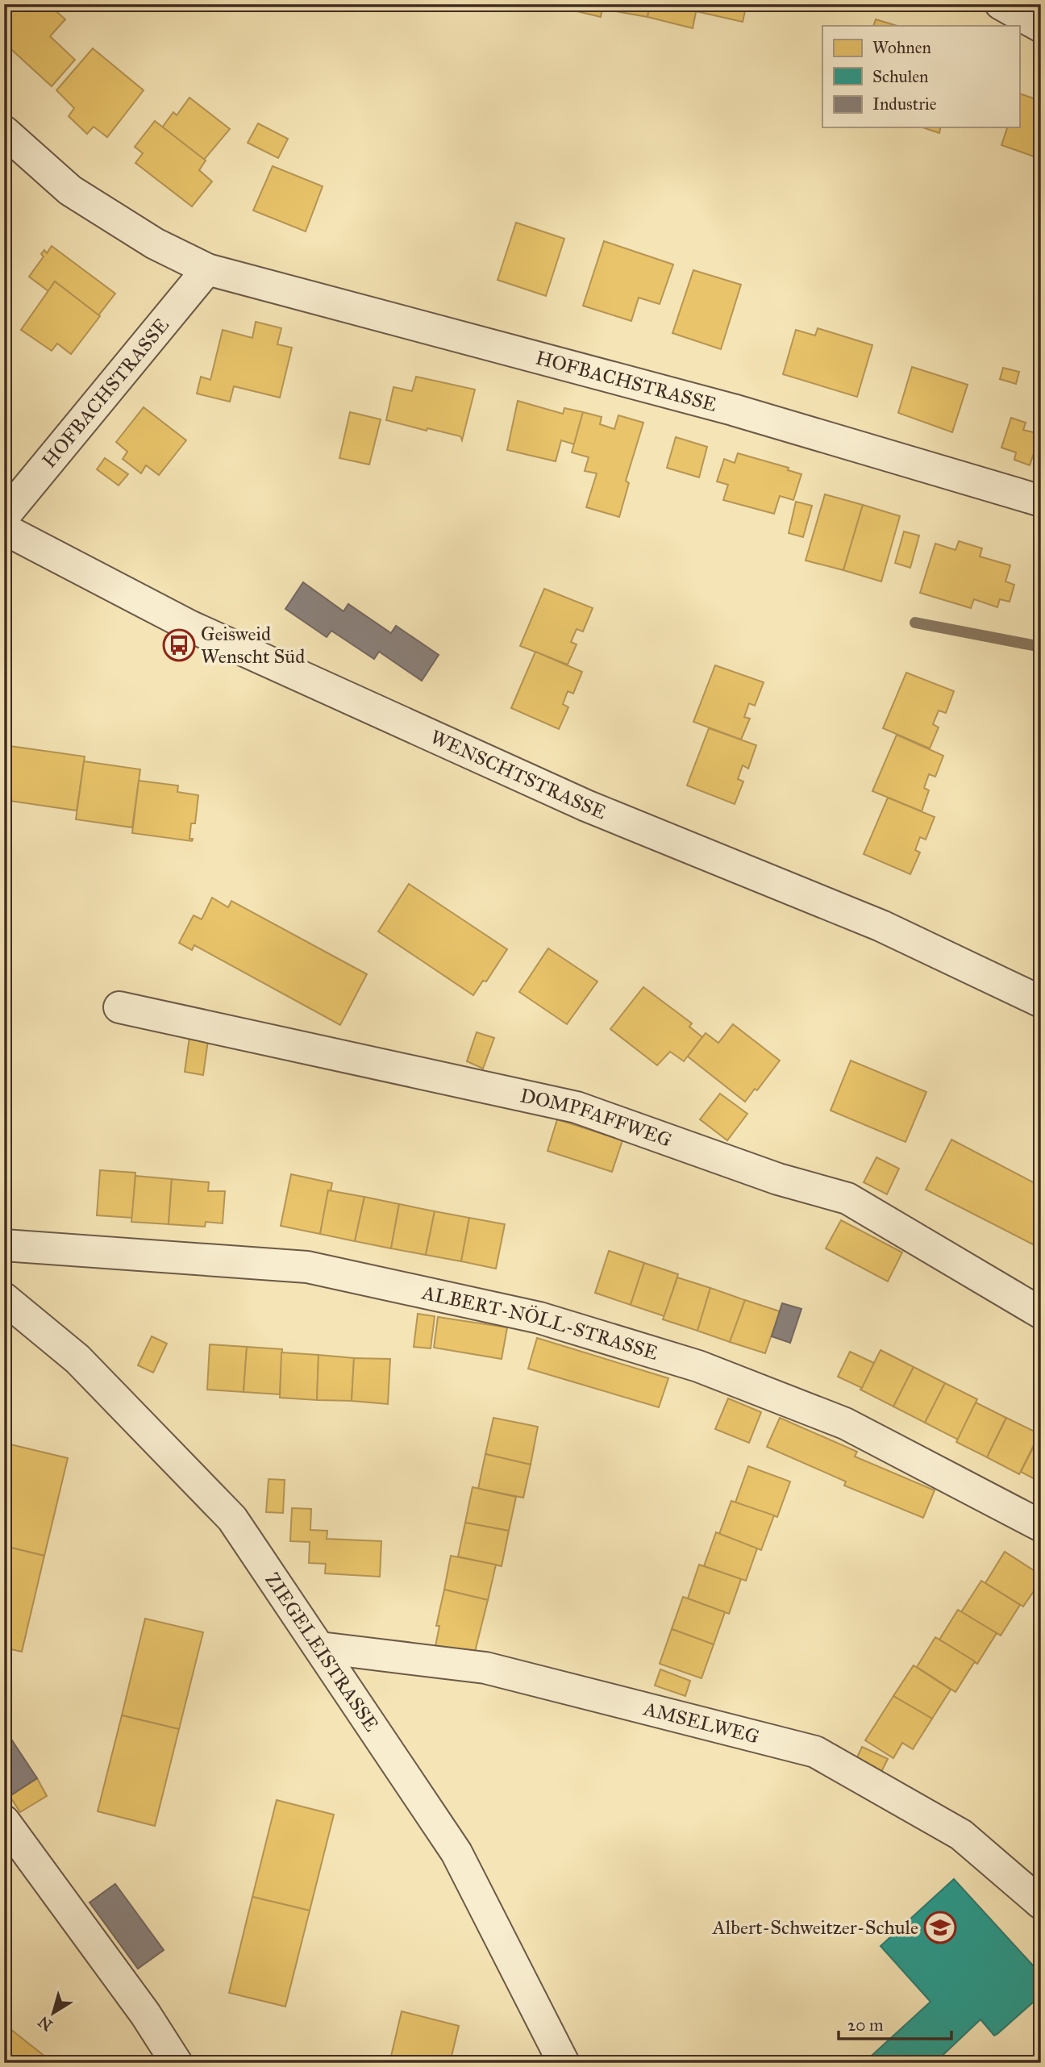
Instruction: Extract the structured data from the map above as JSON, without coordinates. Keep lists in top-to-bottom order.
{
  "streets": {
    "street": [
      "HOFBACHSTRASSE",
      "WENSCHTSTRASSE",
      "DOMPFAFFWEG",
      "ALBERT-NÖLL-STRASSE",
      "ZIEGELEISTRASSE",
      "AMSELWEG"
    ]
  },
  "crossings": [
    ["ZIEGELEISTRASSE", "AMSELWEG"]
  ],
  "places": {
    "bus stop": ["Geisweid Wenscht Süd"],
    "school or university": ["Albert-Schweitzer-Schule"]
  },
  "legend": ["Wohnen", "Schulen", "Industrie"],
  "scale_bar": "20 m",
  "north": "bottom left"
}
